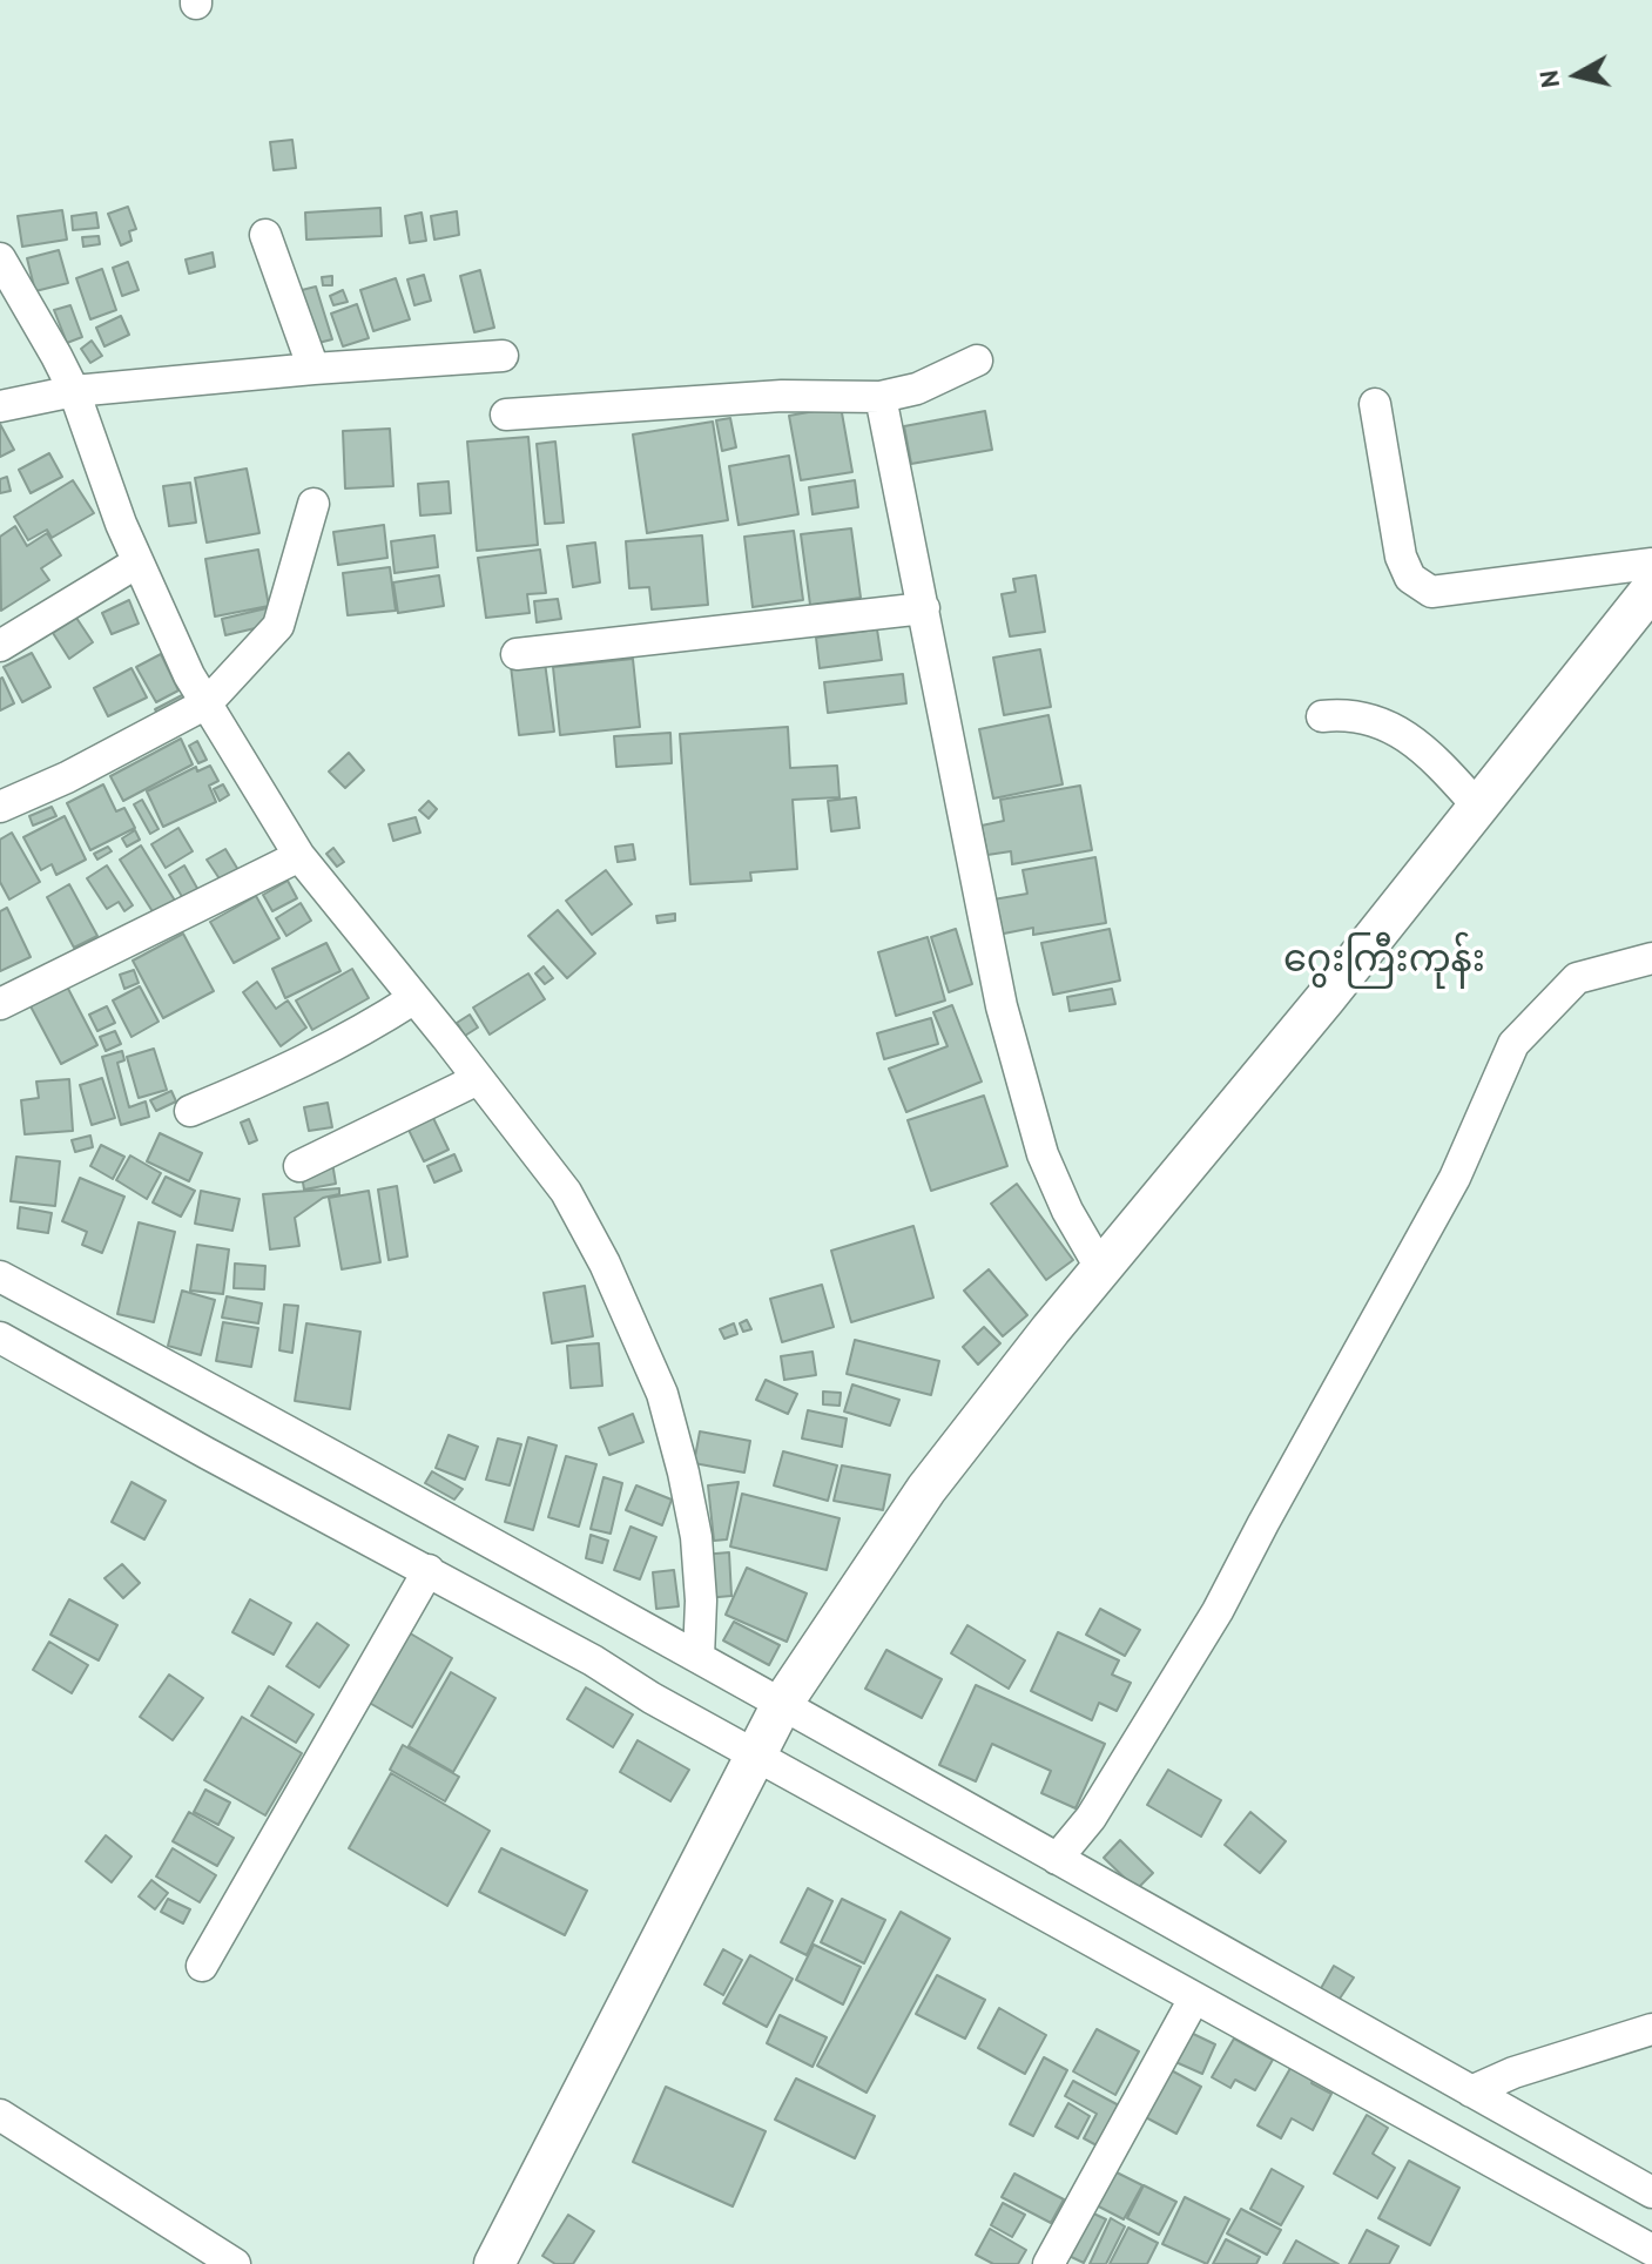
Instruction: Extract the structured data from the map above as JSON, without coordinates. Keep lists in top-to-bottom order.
{
  "districts": ["ဂွေးကြီးကုန်း"],
  "north": "left"
}
